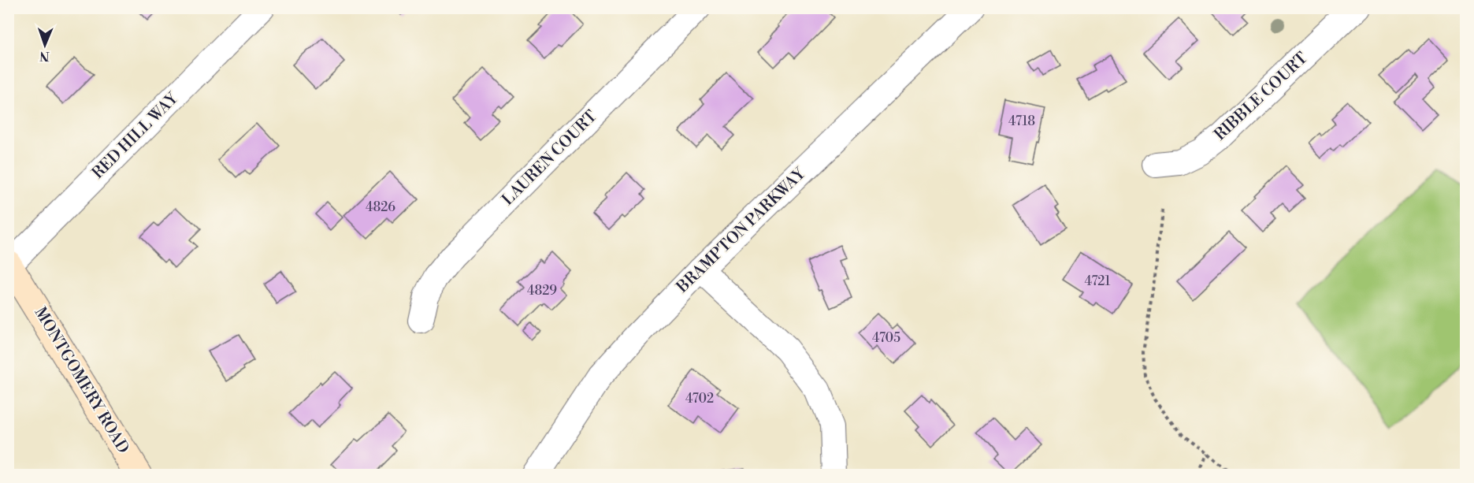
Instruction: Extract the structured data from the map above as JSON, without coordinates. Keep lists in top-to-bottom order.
{
  "streets": {
    "main road": ["MONTGOMERY ROAD"],
    "street": [
      "RIBBLE COURT",
      "RED HILL WAY",
      "LAUREN COURT",
      "BRAMPTON PARKWAY"
    ]
  },
  "crossings": [
    ["RED HILL WAY", "MONTGOMERY ROAD"]
  ],
  "house_numbers": [
    "4718",
    "4826",
    "4721",
    "4829",
    "4705",
    "4702"
  ],
  "north": "bottom"
}
